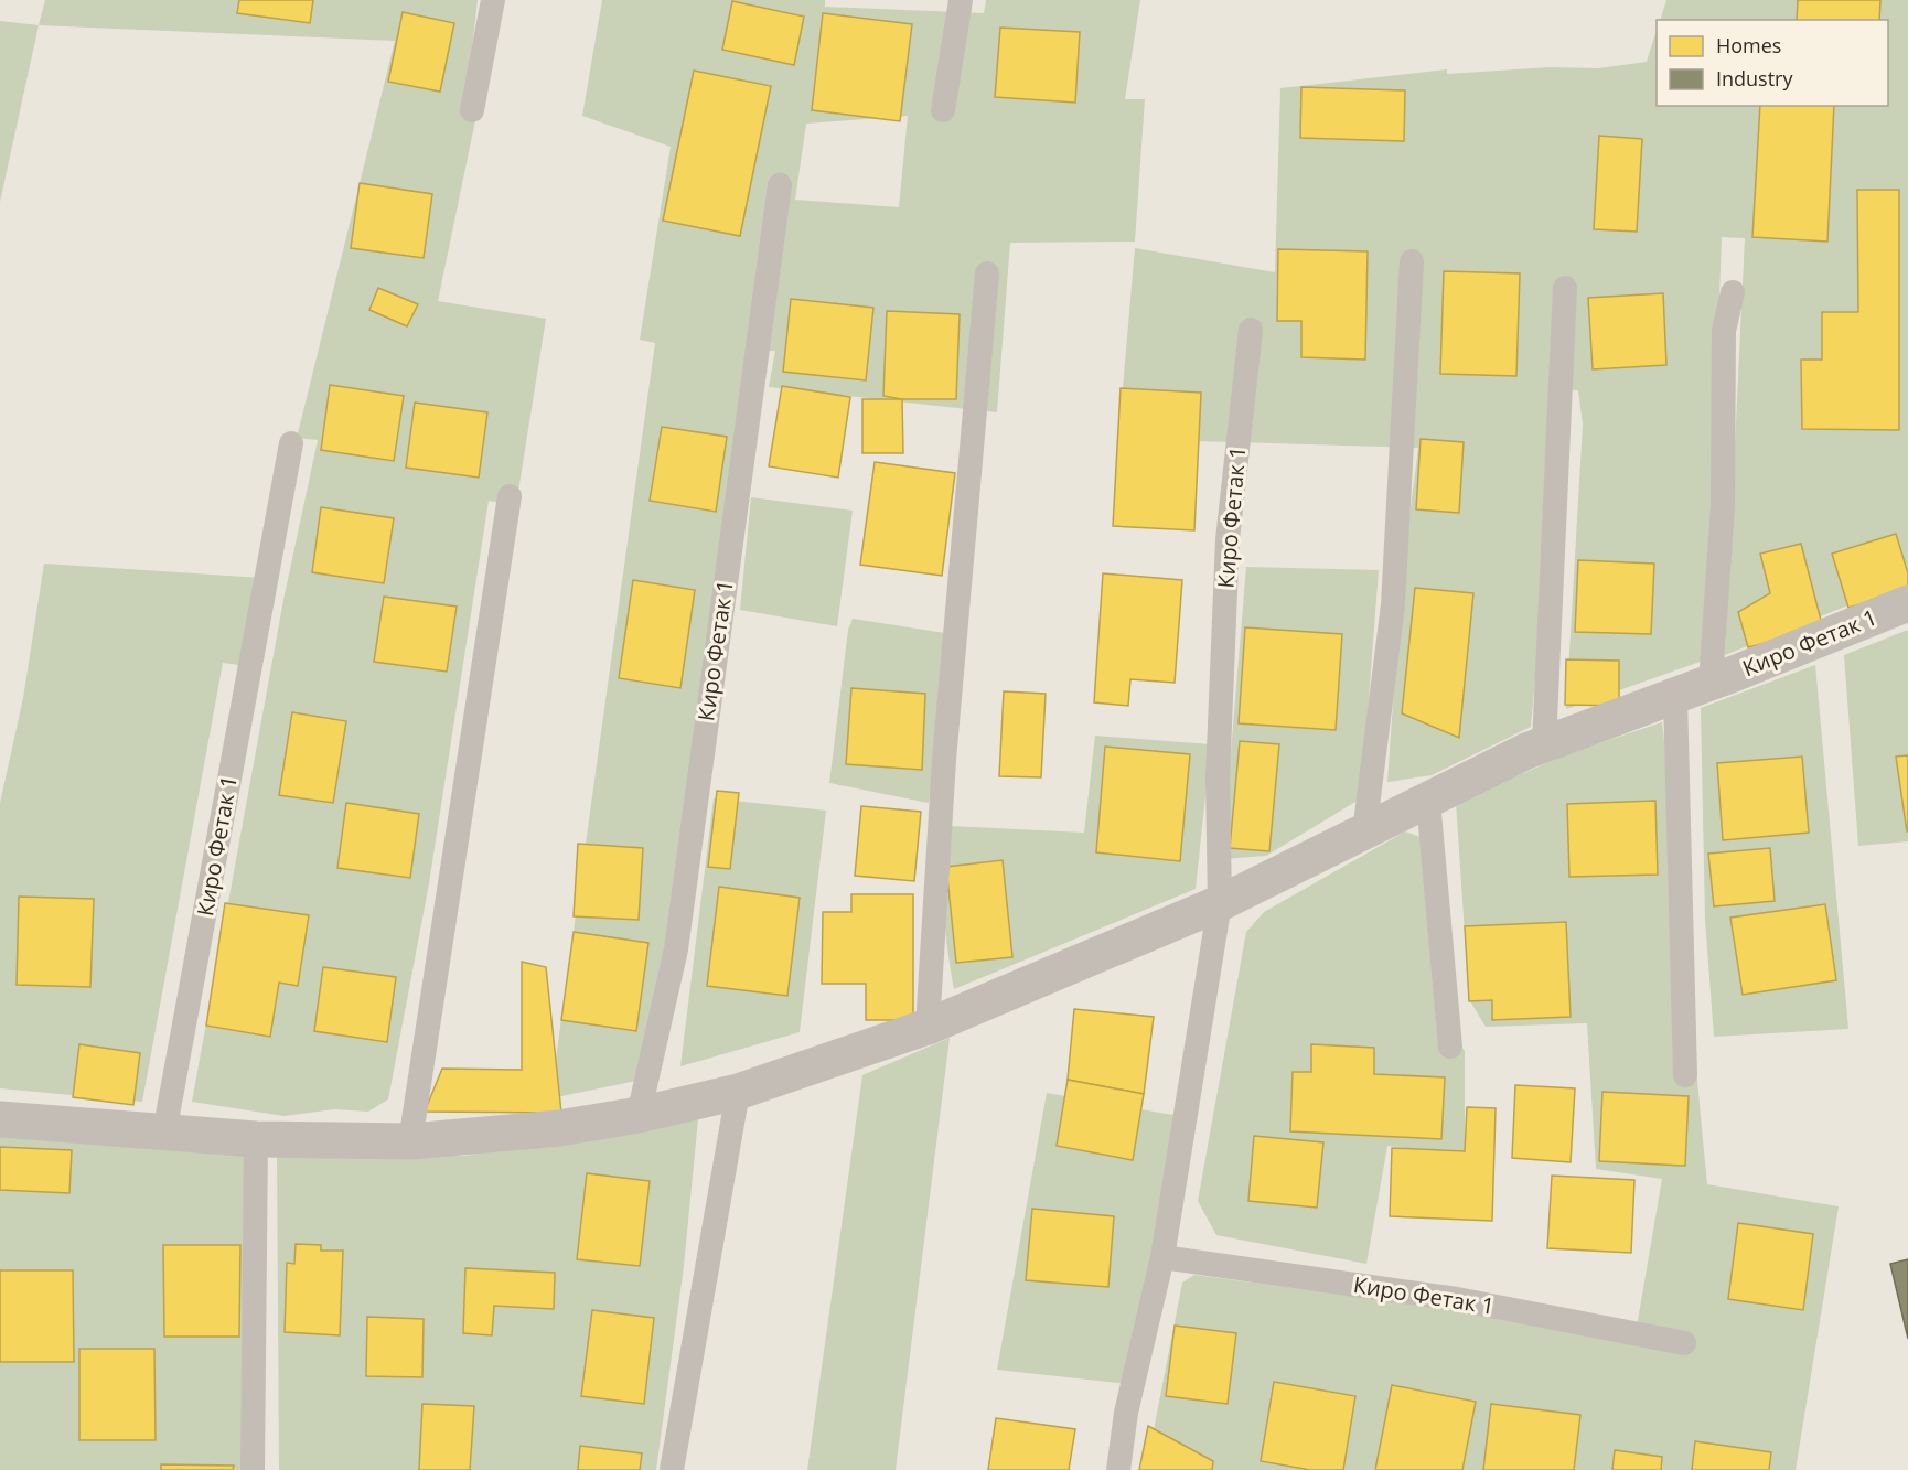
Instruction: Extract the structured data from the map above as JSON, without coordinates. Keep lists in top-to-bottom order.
{
  "streets": {
    "street": ["Киро Фетак 1"]
  },
  "legend": ["Homes", "Industry"]
}
